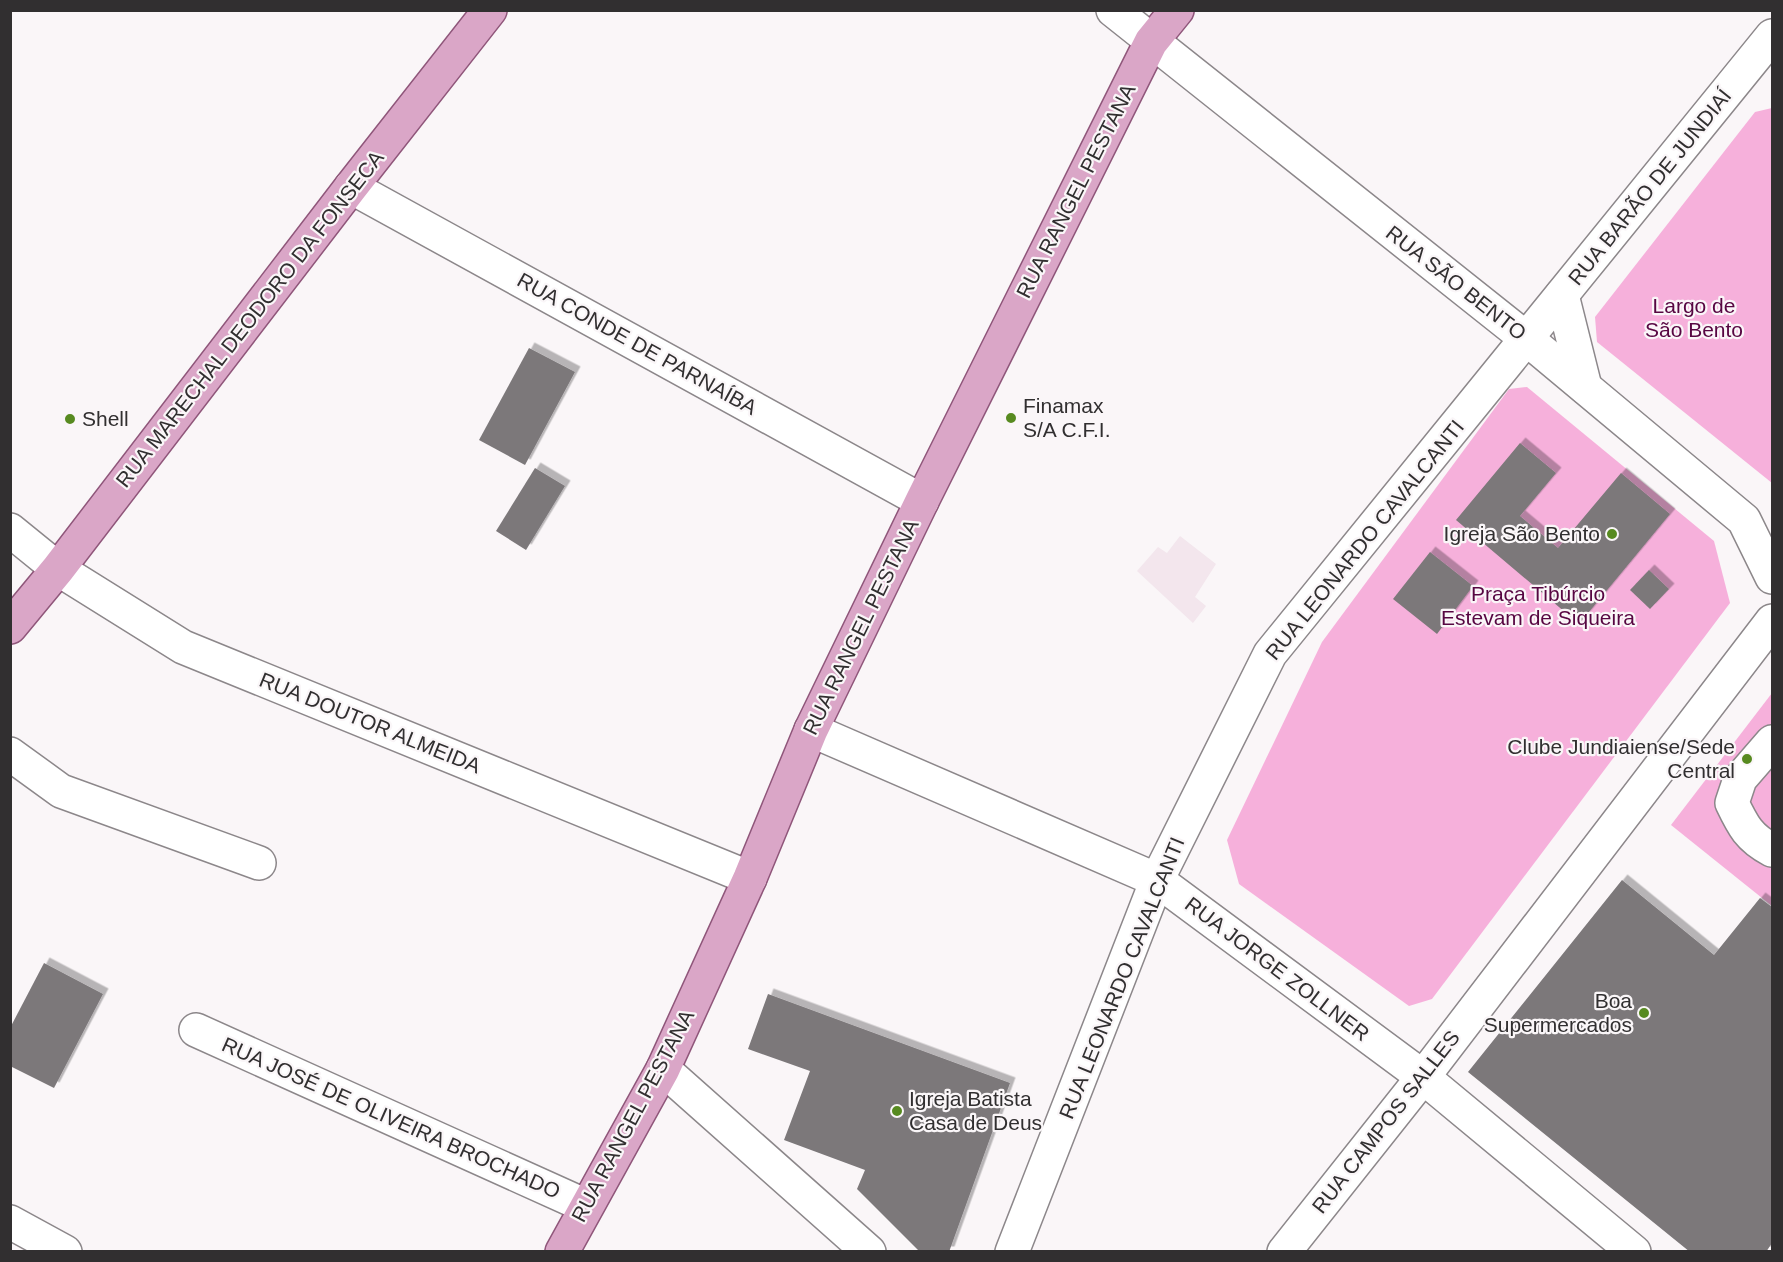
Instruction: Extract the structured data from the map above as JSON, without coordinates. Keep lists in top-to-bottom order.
{
  "streets": {
    "main road": ["RUA RANGEL PESTANA", "RUA MARECHAL DEODORO DA FONSECA"],
    "street": [
      "RUA BARÃO DE JUNDIAÍ",
      "RUA SÃO BENTO",
      "RUA CONDE DE PARNAÍBA",
      "RUA LEONARDO CAVALCANTI",
      "RUA DOUTOR ALMEIDA",
      "RUA JORGE ZOLLNER",
      "RUA JOSÉ DE OLIVEIRA BROCHADO",
      "RUA CAMPOS SALLES"
    ]
  },
  "crossings": [
    ["RUA BARÃO DE JUNDIAÍ", "RUA SÃO BENTO"],
    ["RUA BARÃO DE JUNDIAÍ", "RUA LEONARDO CAVALCANTI"],
    ["RUA RANGEL PESTANA", "RUA SÃO BENTO"],
    ["RUA RANGEL PESTANA", "RUA CONDE DE PARNAÍBA"],
    ["RUA RANGEL PESTANA", "RUA DOUTOR ALMEIDA"],
    ["RUA RANGEL PESTANA", "RUA JORGE ZOLLNER"],
    ["RUA RANGEL PESTANA", "RUA JOSÉ DE OLIVEIRA BROCHADO"],
    ["RUA SÃO BENTO", "RUA LEONARDO CAVALCANTI"],
    ["RUA MARECHAL DEODORO DA FONSECA", "RUA CONDE DE PARNAÍBA"],
    ["RUA MARECHAL DEODORO DA FONSECA", "RUA DOUTOR ALMEIDA"],
    ["RUA LEONARDO CAVALCANTI", "RUA JORGE ZOLLNER"],
    ["RUA JORGE ZOLLNER", "RUA CAMPOS SALLES"]
  ],
  "parks": ["Largo de São Bento", "Praça Tibúrcio Estevam de Siqueira"],
  "places": [
    "Finamax S/A C.F.I.",
    "Shell",
    "Igreja São Bento",
    "Clube Jundiaiense/Sede Central",
    "Boa Supermercados",
    "Igreja Batista Casa de Deus"
  ]
}
